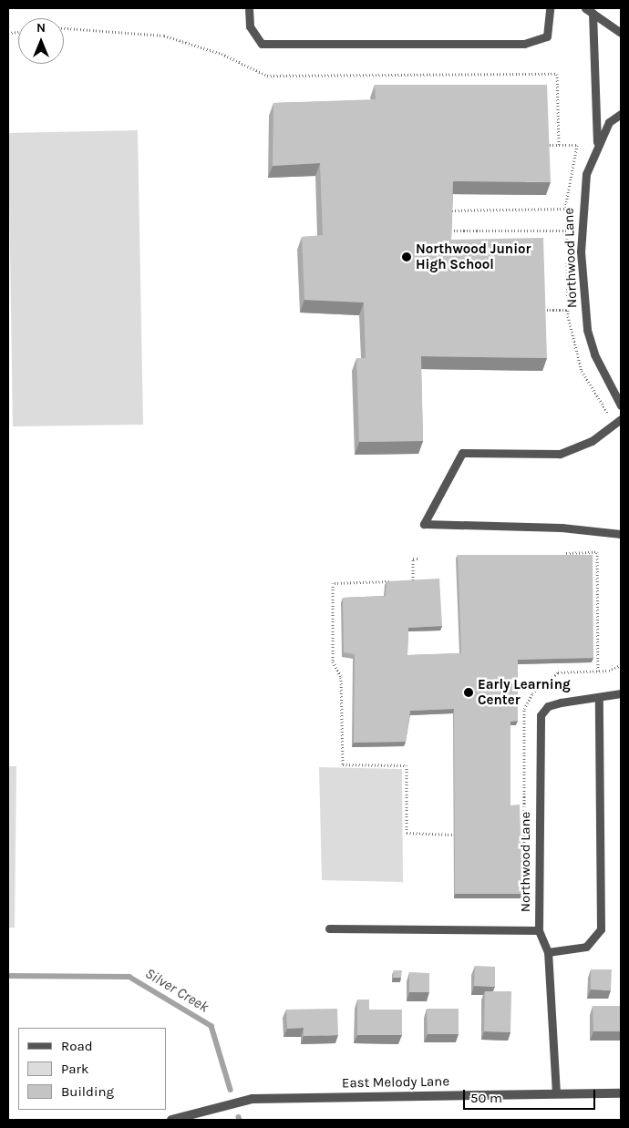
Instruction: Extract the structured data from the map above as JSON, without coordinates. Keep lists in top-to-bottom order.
{
  "streets": {
    "street": ["East Melody Lane"],
    "lane": ["Northwood Lane"]
  },
  "crossings": [
    ["Northwood Lane", "East Melody Lane"]
  ],
  "water": ["Silver Creek"],
  "places": ["Northwood Junior High School", "Early Learning Center"],
  "legend": ["Road", "Park", "Building"],
  "scale_bar": "50 m",
  "north": "top"
}
